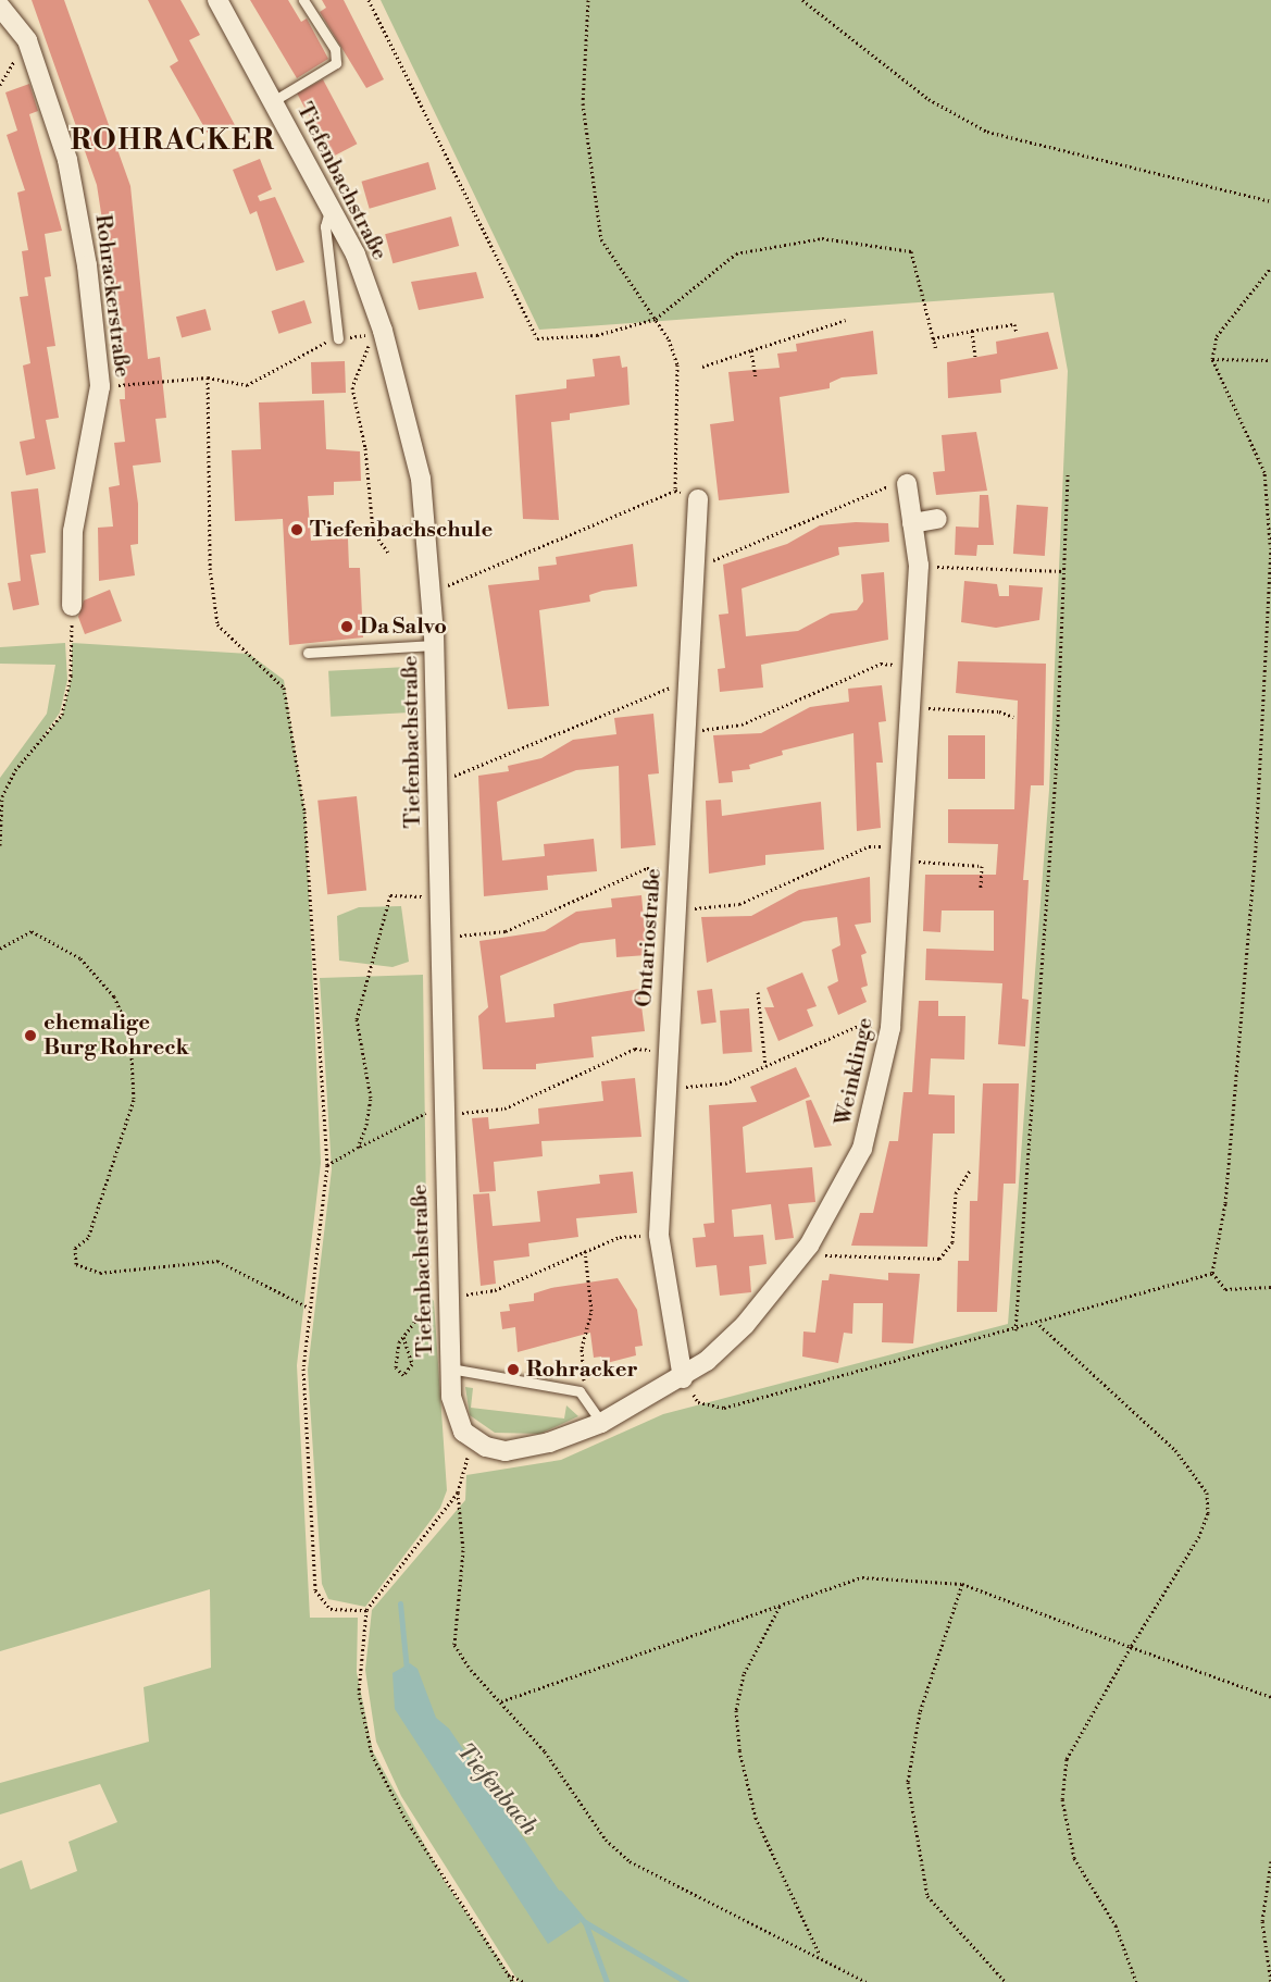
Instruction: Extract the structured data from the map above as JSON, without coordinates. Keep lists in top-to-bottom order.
{
  "streets": {
    "street": [
      "Tiefenbachstraße",
      "Rohrackerstraße",
      "Ontariostraße",
      "Weinklinge"
    ]
  },
  "crossings": [
    ["Tiefenbachstraße", "Weinklinge"],
    ["Ontariostraße", "Weinklinge"]
  ],
  "districts": ["ROHRACKER"],
  "water": ["Tiefenbach"],
  "places": [
    "Tiefenbachschule",
    "Da Salvo",
    "ehemalige Burg Rohreck",
    "Rohracker"
  ]
}
